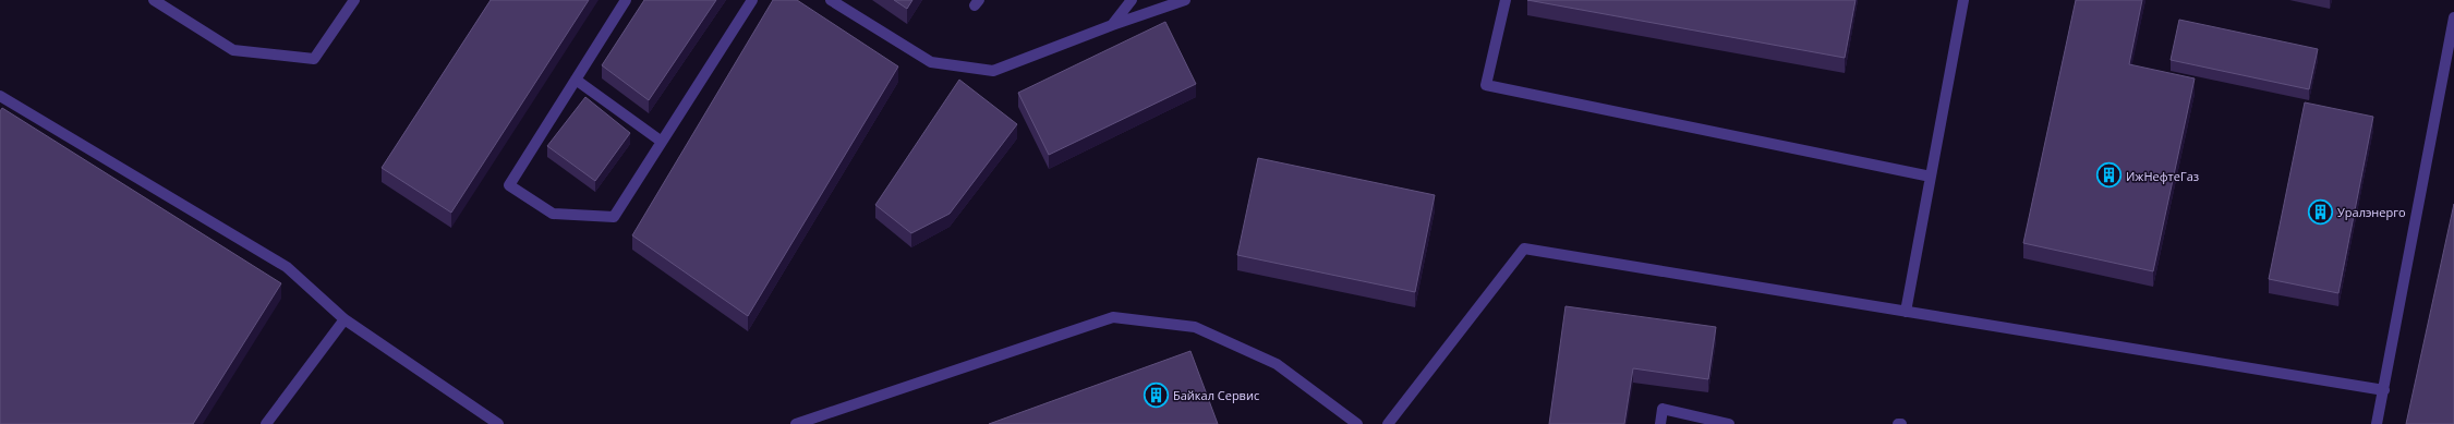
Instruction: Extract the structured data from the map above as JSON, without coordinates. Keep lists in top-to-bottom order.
{
  "places": {
    "building": ["ИжНефтеГаз", "Уралэнерго", "Байкал Сервис"]
  }
}
